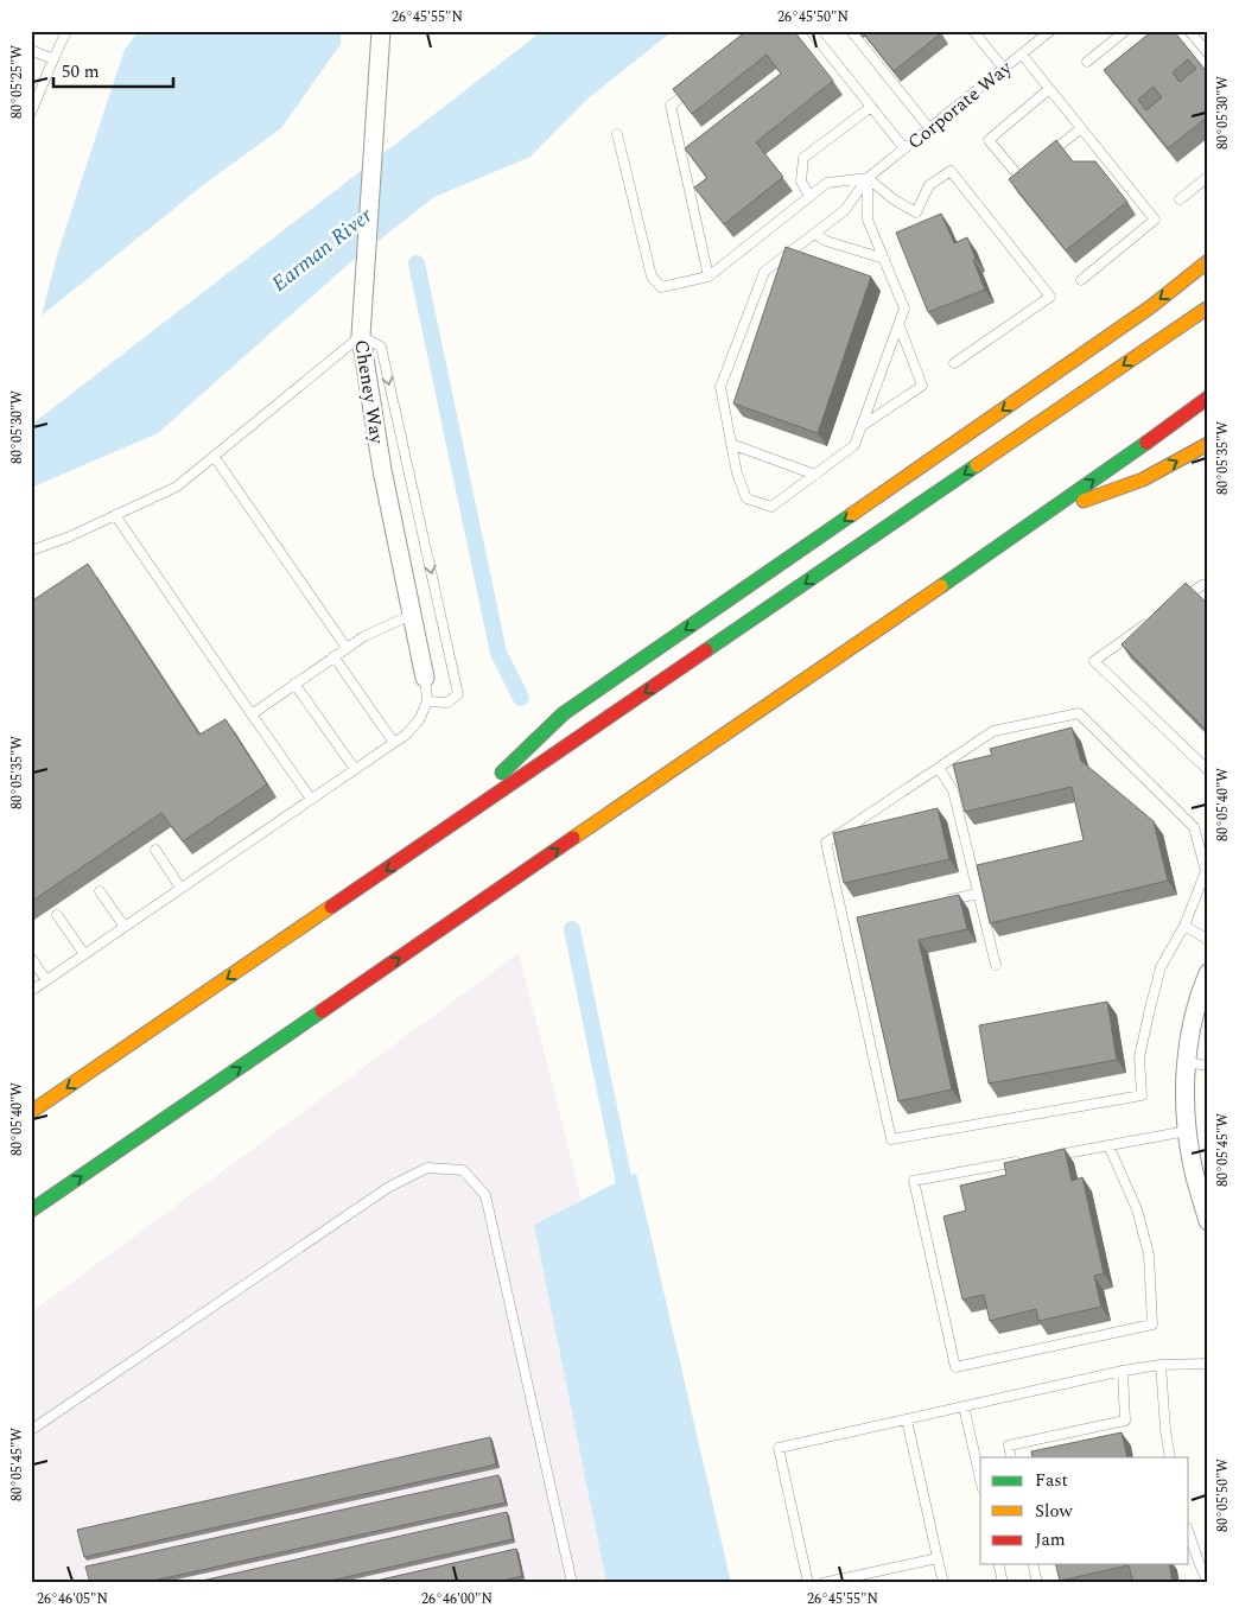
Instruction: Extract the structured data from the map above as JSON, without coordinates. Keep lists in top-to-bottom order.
{
  "streets": {
    "street": ["Cheney Way"],
    "lane": ["Corporate Way"]
  },
  "water": ["Earman River"],
  "legend": ["Fast", "Slow", "Jam"],
  "scale_bar": "50 m",
  "coordinates": [
    "26°45'55\"N",
    "26°45'50\"N",
    "80°05'25\"W",
    "80°05'30\"W",
    "80°05'35\"W",
    "80°05'40\"W",
    "80°05'45\"W",
    "80°05'50\"W",
    "26°46'05\"N",
    "26°46'00\"N"
  ]
}
